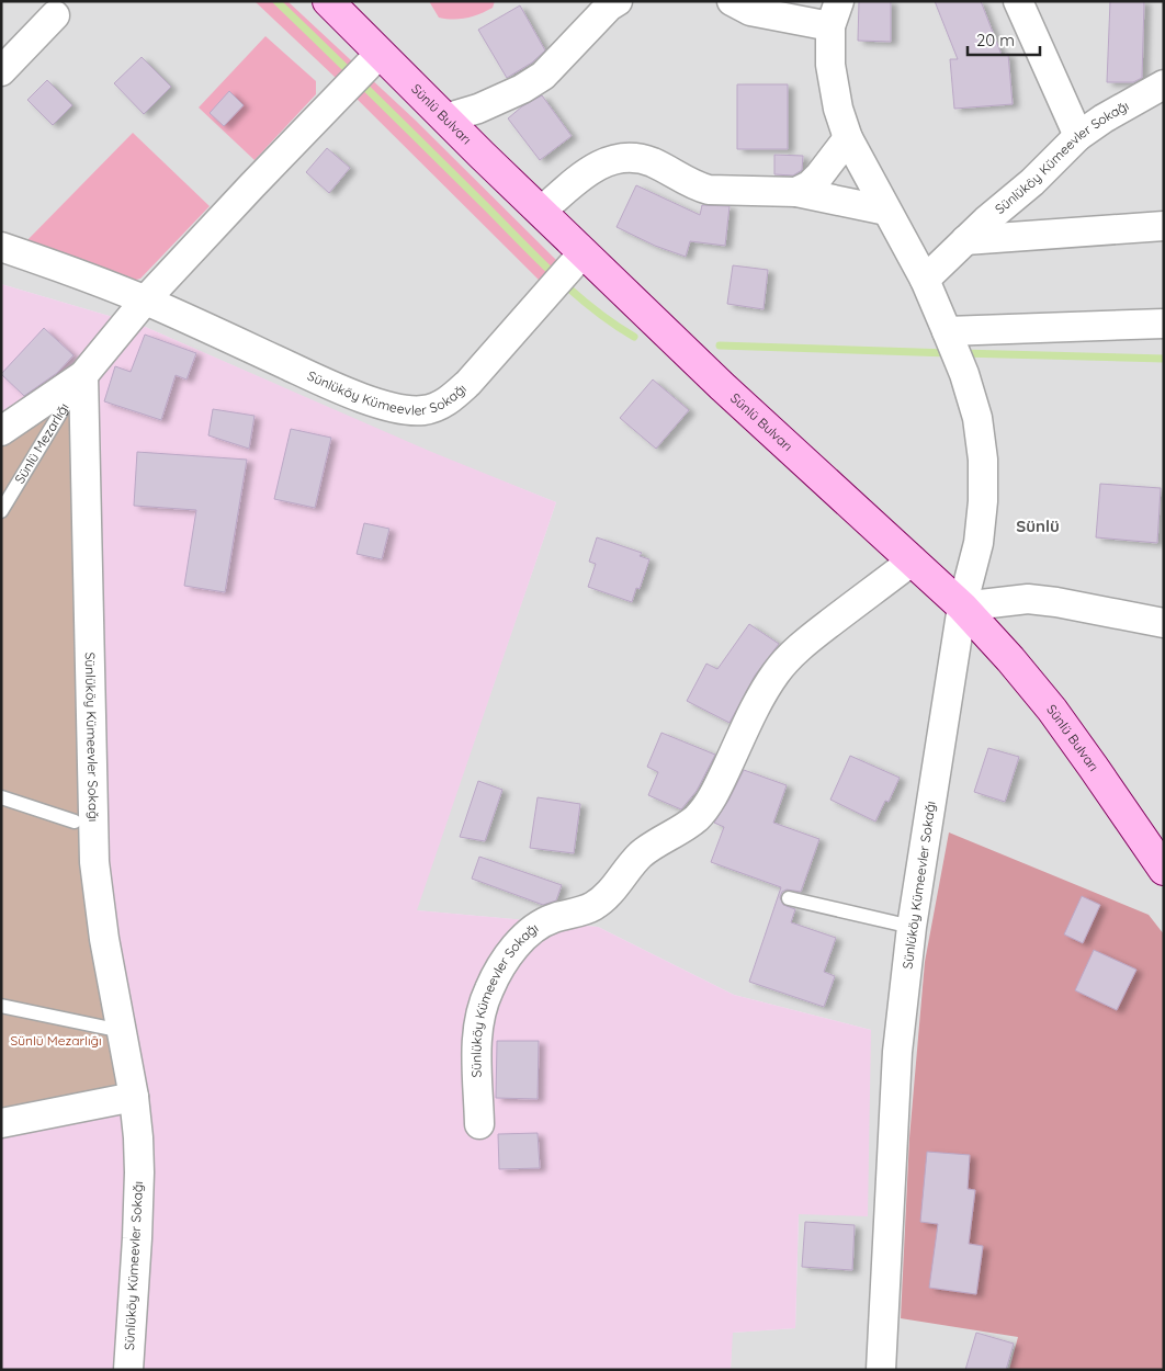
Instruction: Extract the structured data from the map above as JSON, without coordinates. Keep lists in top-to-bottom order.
{
  "streets": {
    "main road": ["Sünlü Bulvarı"],
    "street": ["Sünlüköy Kümeevler Sokağı"],
    "lane": ["Sünlü Mezarlığı"]
  },
  "crossings": [
    ["Sünlü Bulvarı", "Sünlüköy Kümeevler Sokağı"],
    ["Sünlüköy Kümeevler Sokağı", "Sünlü Mezarlığı"]
  ],
  "districts": ["Sünlü"],
  "parks": ["Sünlü Mezarlığı"],
  "scale_bar": "20 m"
}
